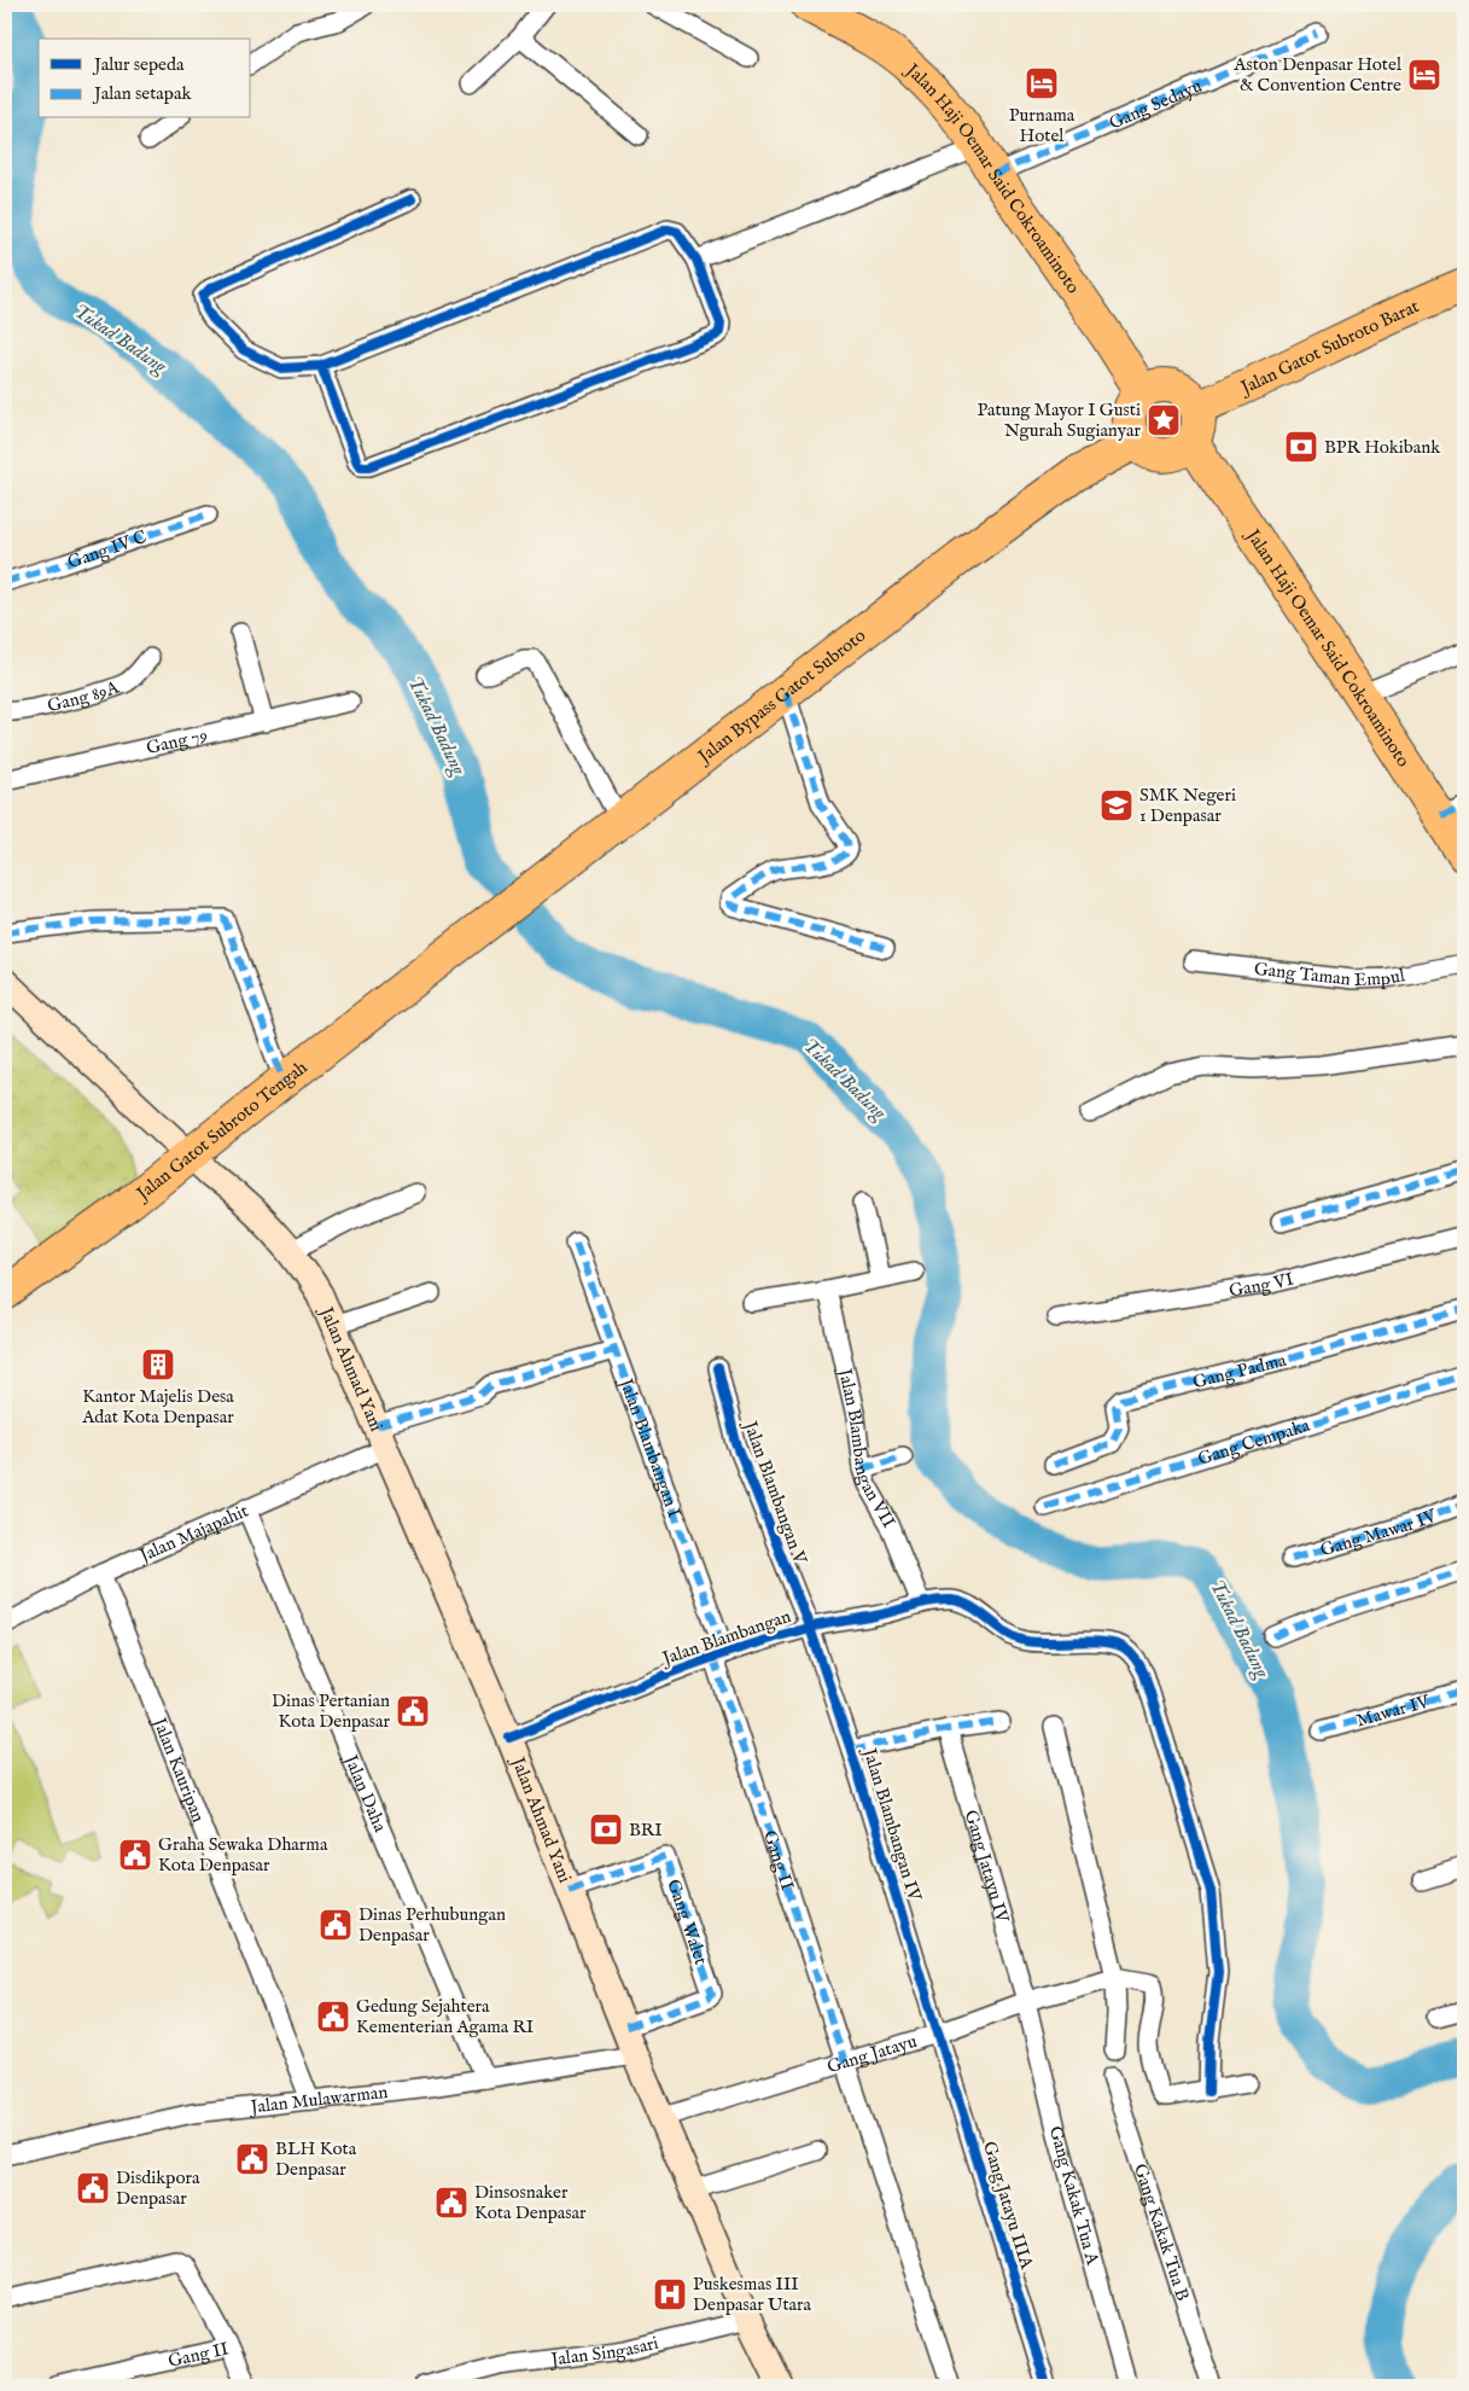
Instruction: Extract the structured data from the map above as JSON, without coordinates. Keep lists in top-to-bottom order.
{
  "streets": {
    "highway": [
      "Jalan Haji Oemar Said Cokroaminoto",
      "Jalan Gatot Subroto Barat",
      "Jalan Bypass Gatot Subroto",
      "Jalan Gatot Subroto Tengah"
    ],
    "main road": ["Jalan Ahmad Yani"],
    "street": [
      "Gang Sedayu",
      "Gang IV C",
      "Gang 89A",
      "Gang 79",
      "Gang Taman Empul",
      "Gang VI",
      "Gang Padma",
      "Gang Cempaka",
      "Jalan Blambangan I",
      "Jalan Blambangan VII",
      "Jalan Blambangan V",
      "Jalan Majapahit",
      "Gang Mawar IV",
      "Jalan Blambangan",
      "Mawar IV",
      "Jalan Kauripan",
      "Jalan Daha",
      "Jalan Blambangan IV",
      "Gang II",
      "Gang Jatayu IV",
      "Gang Walet",
      "Gang Jatayu",
      "Jalan Mulawarman",
      "Gang Kakak Tua A",
      "Gang Jatayu IIIA",
      "Gang Kakak Tua B",
      "Jalan Singasari"
    ]
  },
  "crossings": [
    ["Gang Sedayu", "Jalan Haji Oemar Said Cokroaminoto"],
    ["Jalan Haji Oemar Said Cokroaminoto", "Jalan Gatot Subroto Barat"],
    ["Jalan Haji Oemar Said Cokroaminoto", "Jalan Bypass Gatot Subroto"],
    ["Jalan Gatot Subroto Barat", "Jalan Bypass Gatot Subroto"],
    ["Jalan Bypass Gatot Subroto", "Jalan Gatot Subroto Tengah"],
    ["Jalan Gatot Subroto Tengah", "Jalan Ahmad Yani"],
    ["Jalan Ahmad Yani", "Jalan Majapahit"],
    ["Jalan Ahmad Yani", "Jalan Blambangan"],
    ["Jalan Ahmad Yani", "Gang Walet"],
    ["Jalan Ahmad Yani", "Gang Jatayu"],
    ["Jalan Ahmad Yani", "Jalan Mulawarman"],
    ["Jalan Ahmad Yani", "Jalan Singasari"],
    ["Jalan Blambangan I", "Jalan Majapahit"],
    ["Jalan Blambangan I", "Jalan Blambangan"],
    ["Jalan Blambangan I", "Gang II"],
    ["Jalan Blambangan VII", "Jalan Blambangan"],
    ["Jalan Blambangan V", "Jalan Blambangan"],
    ["Jalan Blambangan V", "Jalan Blambangan IV"],
    ["Jalan Majapahit", "Jalan Kauripan"],
    ["Jalan Majapahit", "Jalan Daha"],
    ["Jalan Blambangan", "Jalan Blambangan IV"],
    ["Jalan Blambangan", "Gang II"],
    ["Jalan Kauripan", "Jalan Mulawarman"],
    ["Jalan Daha", "Jalan Mulawarman"],
    ["Jalan Blambangan IV", "Gang Jatayu"],
    ["Jalan Blambangan IV", "Gang Jatayu IIIA"],
    ["Gang II", "Gang Jatayu"],
    ["Gang Jatayu IV", "Gang Jatayu"],
    ["Gang Jatayu IV", "Gang Kakak Tua A"],
    ["Gang Jatayu", "Gang Kakak Tua A"],
    ["Gang Jatayu", "Gang Jatayu IIIA"]
  ],
  "water": ["Tukad Badung"],
  "places": {
    "hotel": ["Aston Denpasar Hotel & Convention Centre", "Purnama Hotel"],
    "place": ["Patung Mayor I Gusti Ngurah Sugianyar"],
    "bank": ["BPR Hokibank", "BRI"],
    "school or university": ["SMK Negeri 1 Denpasar"],
    "building": ["Kantor Majelis Desa Adat Kota Denpasar"],
    "public building": [
      "Dinas Pertanian Kota Denpasar",
      "Graha Sewaka Dharma Kota Denpasar",
      "Dinas Perhubungan Denpasar",
      "Gedung Sejahtera Kementerian Agama RI",
      "BLH Kota Denpasar",
      "Disdikpora Denpasar",
      "Dinsosnaker Kota Denpasar"
    ],
    "hospital": ["Puskesmas III Denpasar Utara"]
  },
  "legend": ["Jalur sepeda", "Jalan setapak"]
}
